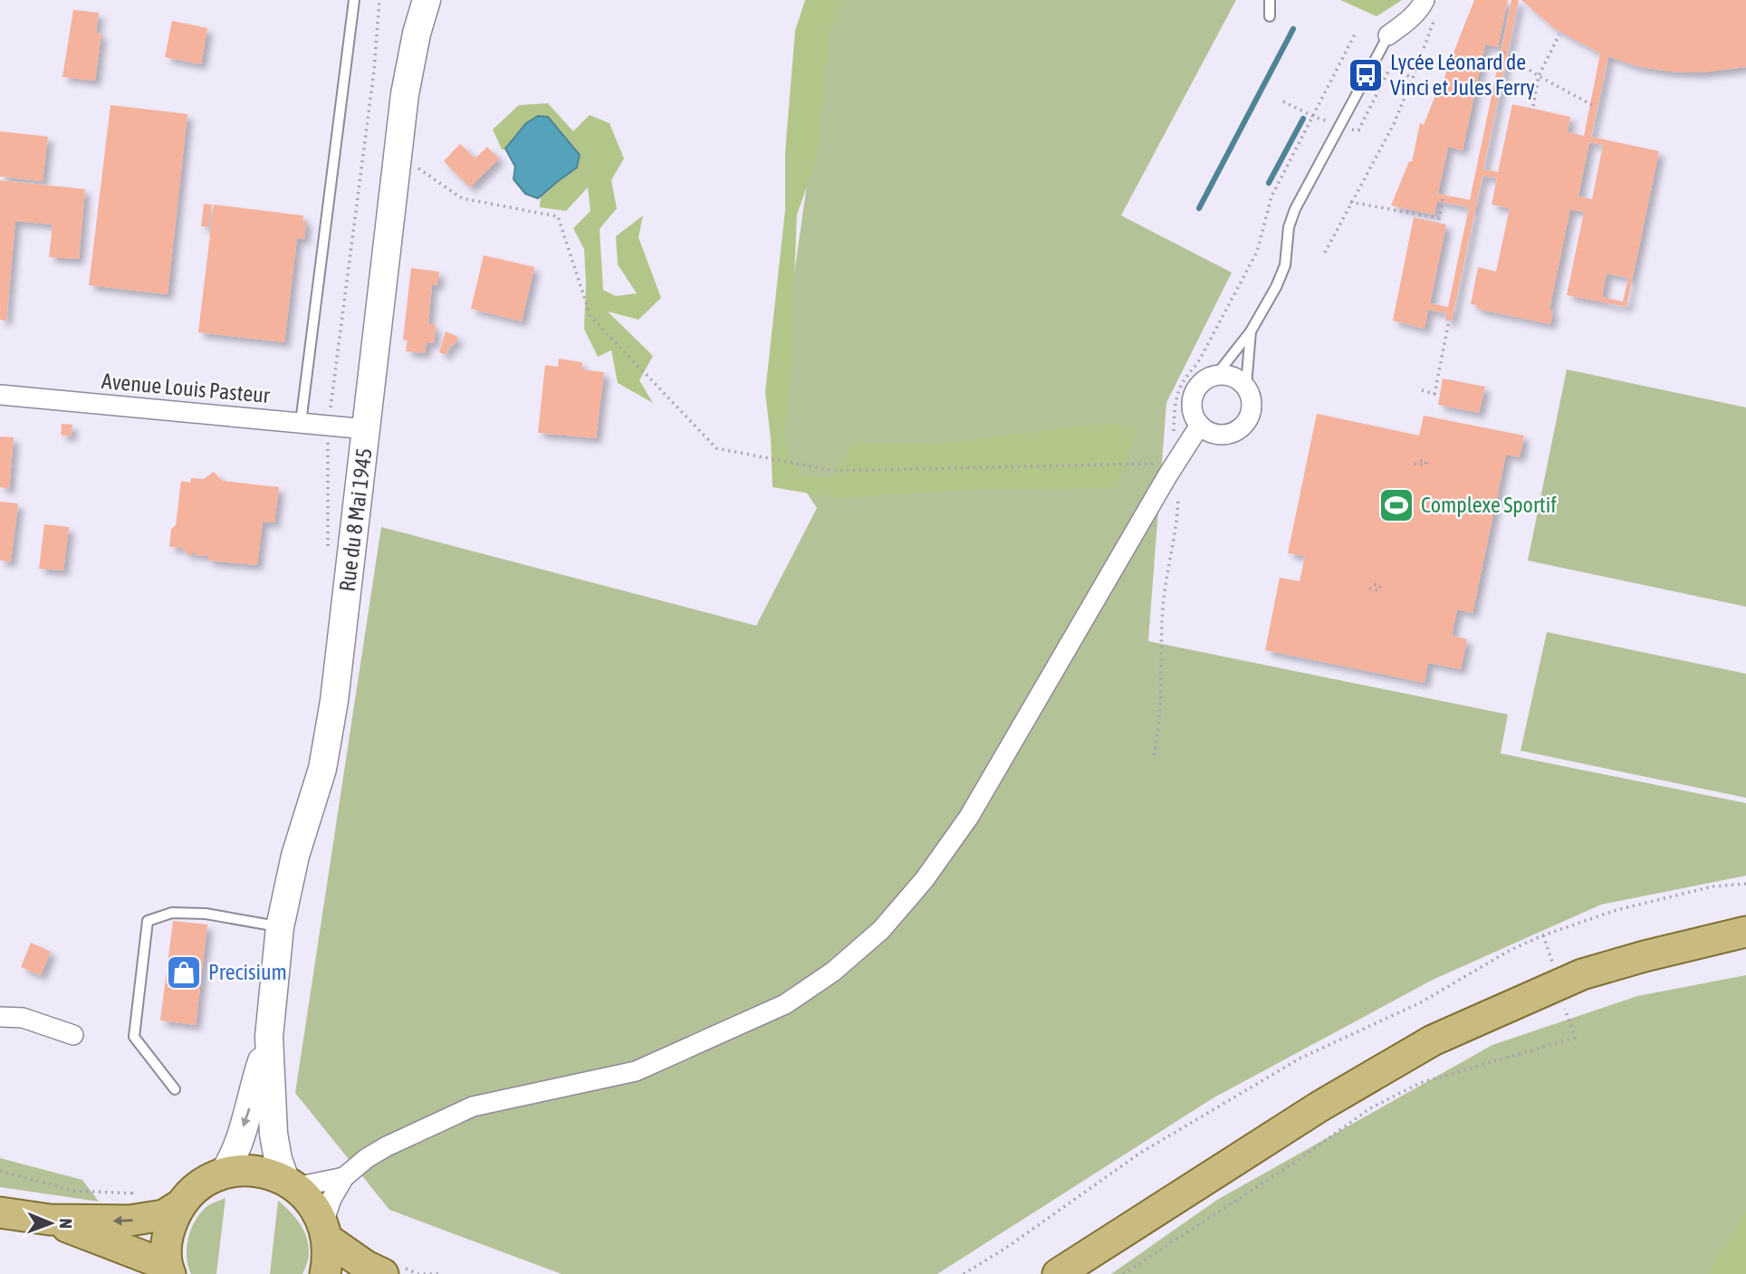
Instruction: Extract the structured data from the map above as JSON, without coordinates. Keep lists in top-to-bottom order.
{
  "streets": {
    "main road": ["Rue du 8 Mai 1945"],
    "street": ["Avenue Louis Pasteur"]
  },
  "crossings": [
    ["Avenue Louis Pasteur", "Rue du 8 Mai 1945"]
  ],
  "places": {
    "bus stop": ["Lycée Léonard de Vinci et Jules Ferry"],
    "sports": ["Complexe Sportif"],
    "shop": ["Precisium"]
  },
  "north": "right"
}
